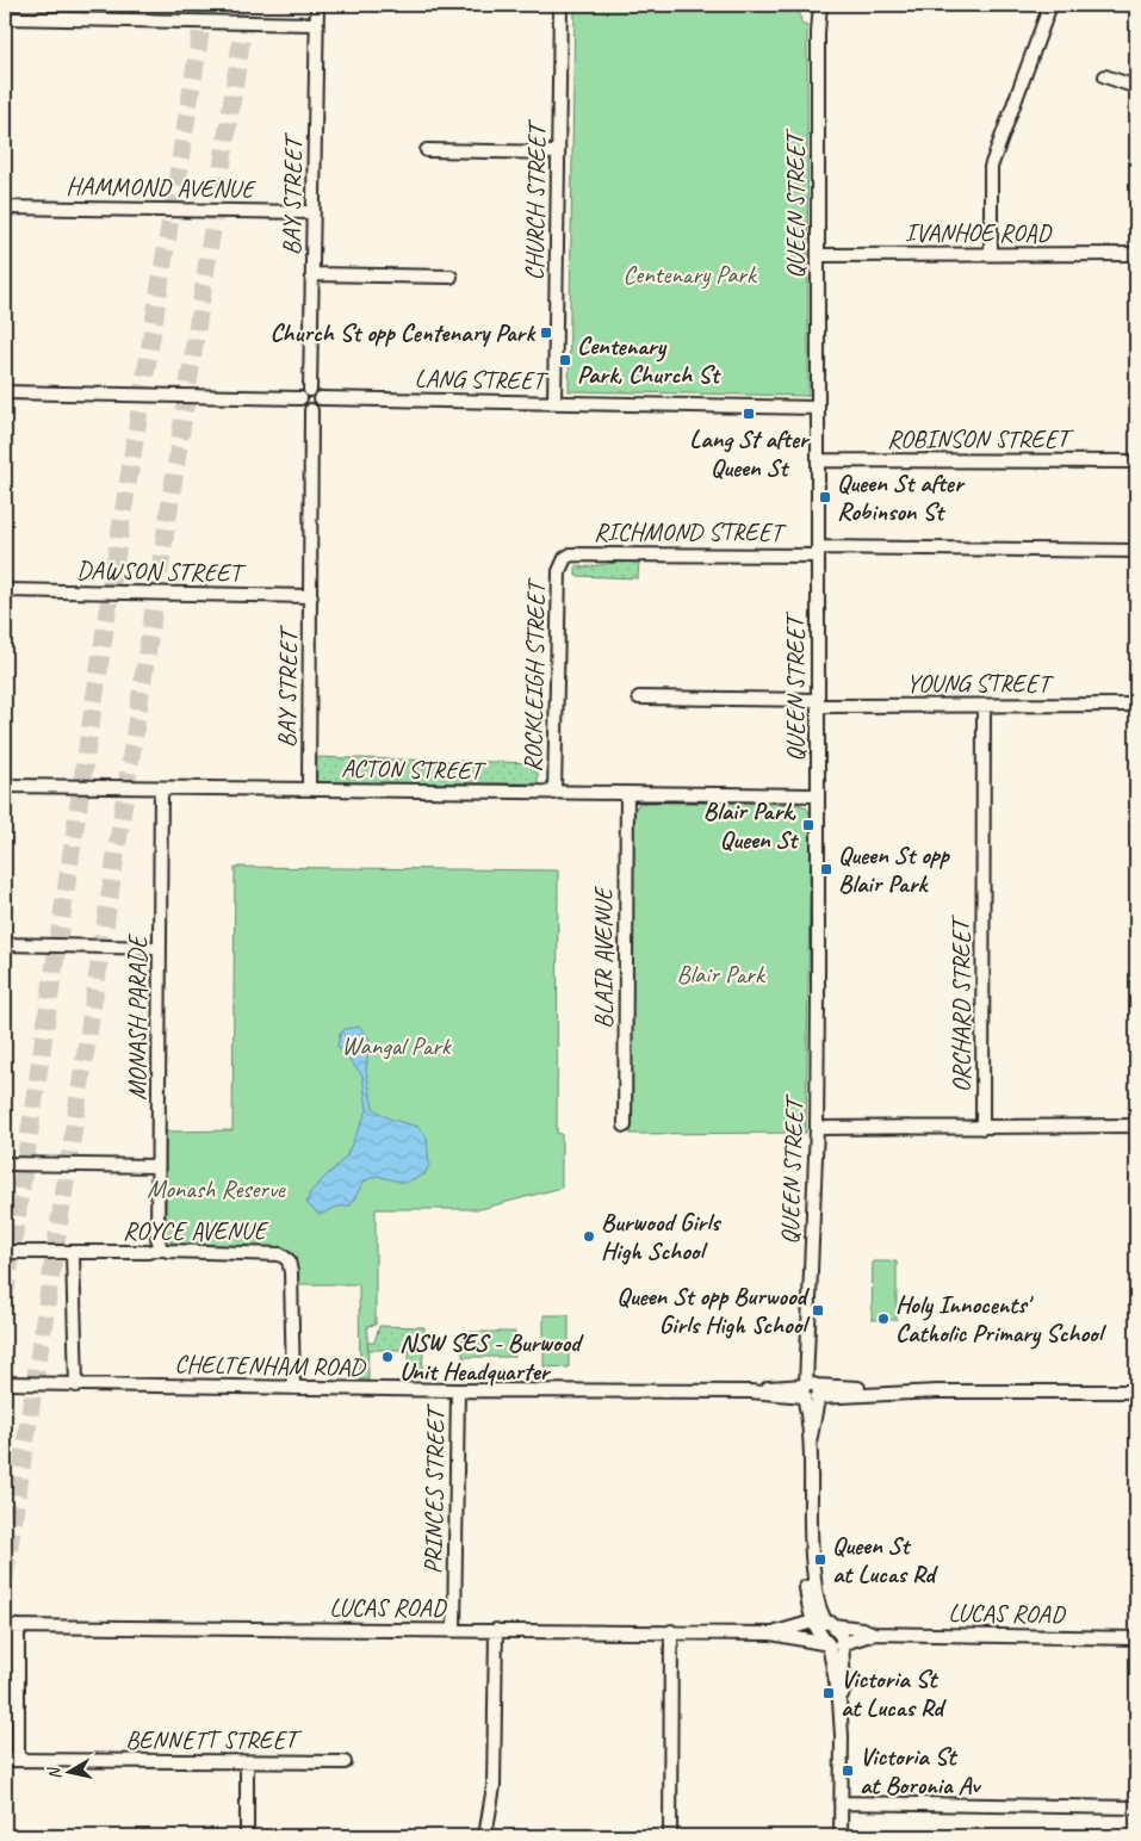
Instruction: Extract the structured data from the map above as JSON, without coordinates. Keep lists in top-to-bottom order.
{
  "streets": {
    "street": [
      "HAMMOND AVENUE",
      "BAY STREET",
      "CHURCH STREET",
      "QUEEN STREET",
      "IVANHOE ROAD",
      "LANG STREET",
      "ROBINSON STREET",
      "RICHMOND STREET",
      "DAWSON STREET",
      "ROCKLEIGH STREET",
      "YOUNG STREET",
      "ACTON STREET",
      "BLAIR AVENUE",
      "ORCHARD STREET",
      "MONASH PARADE",
      "ROYCE AVENUE",
      "CHELTENHAM ROAD",
      "PRINCES STREET",
      "LUCAS ROAD",
      "BENNETT STREET"
    ]
  },
  "crossings": [
    ["HAMMOND AVENUE", "BAY STREET"],
    ["BAY STREET", "LANG STREET"],
    ["BAY STREET", "DAWSON STREET"],
    ["BAY STREET", "ACTON STREET"],
    ["CHURCH STREET", "LANG STREET"],
    ["QUEEN STREET", "IVANHOE ROAD"],
    ["QUEEN STREET", "LANG STREET"],
    ["QUEEN STREET", "ROBINSON STREET"],
    ["QUEEN STREET", "RICHMOND STREET"],
    ["QUEEN STREET", "YOUNG STREET"],
    ["QUEEN STREET", "ACTON STREET"],
    ["QUEEN STREET", "CHELTENHAM ROAD"],
    ["QUEEN STREET", "LUCAS ROAD"],
    ["RICHMOND STREET", "ROCKLEIGH STREET"],
    ["ROCKLEIGH STREET", "ACTON STREET"],
    ["YOUNG STREET", "ORCHARD STREET"],
    ["ACTON STREET", "BLAIR AVENUE"],
    ["ACTON STREET", "MONASH PARADE"],
    ["MONASH PARADE", "ROYCE AVENUE"],
    ["ROYCE AVENUE", "CHELTENHAM ROAD"],
    ["CHELTENHAM ROAD", "PRINCES STREET"],
    ["PRINCES STREET", "LUCAS ROAD"]
  ],
  "parks": [
    "Centenary Park",
    "Blair Park",
    "Wangal Park",
    "Monash Reserve"
  ],
  "places": {
    "transit": [
      "Church St opp Centenary Park",
      "Centenary Park, Church St",
      "Lang St after Queen St",
      "Queen St after Robinson St",
      "Blair Park, Queen St",
      "Queen St opp Blair Park",
      "Queen St opp Burwood Girls High School",
      "Queen St at Lucas Rd",
      "Victoria St at Lucas Rd",
      "Victoria St at Boronia Av"
    ],
    "other": ["Burwood Girls High School", "Holy Innocents' Catholic Primary School", "NSW SES - Burwood Unit Headquarter"]
  },
  "north": "left"
}
